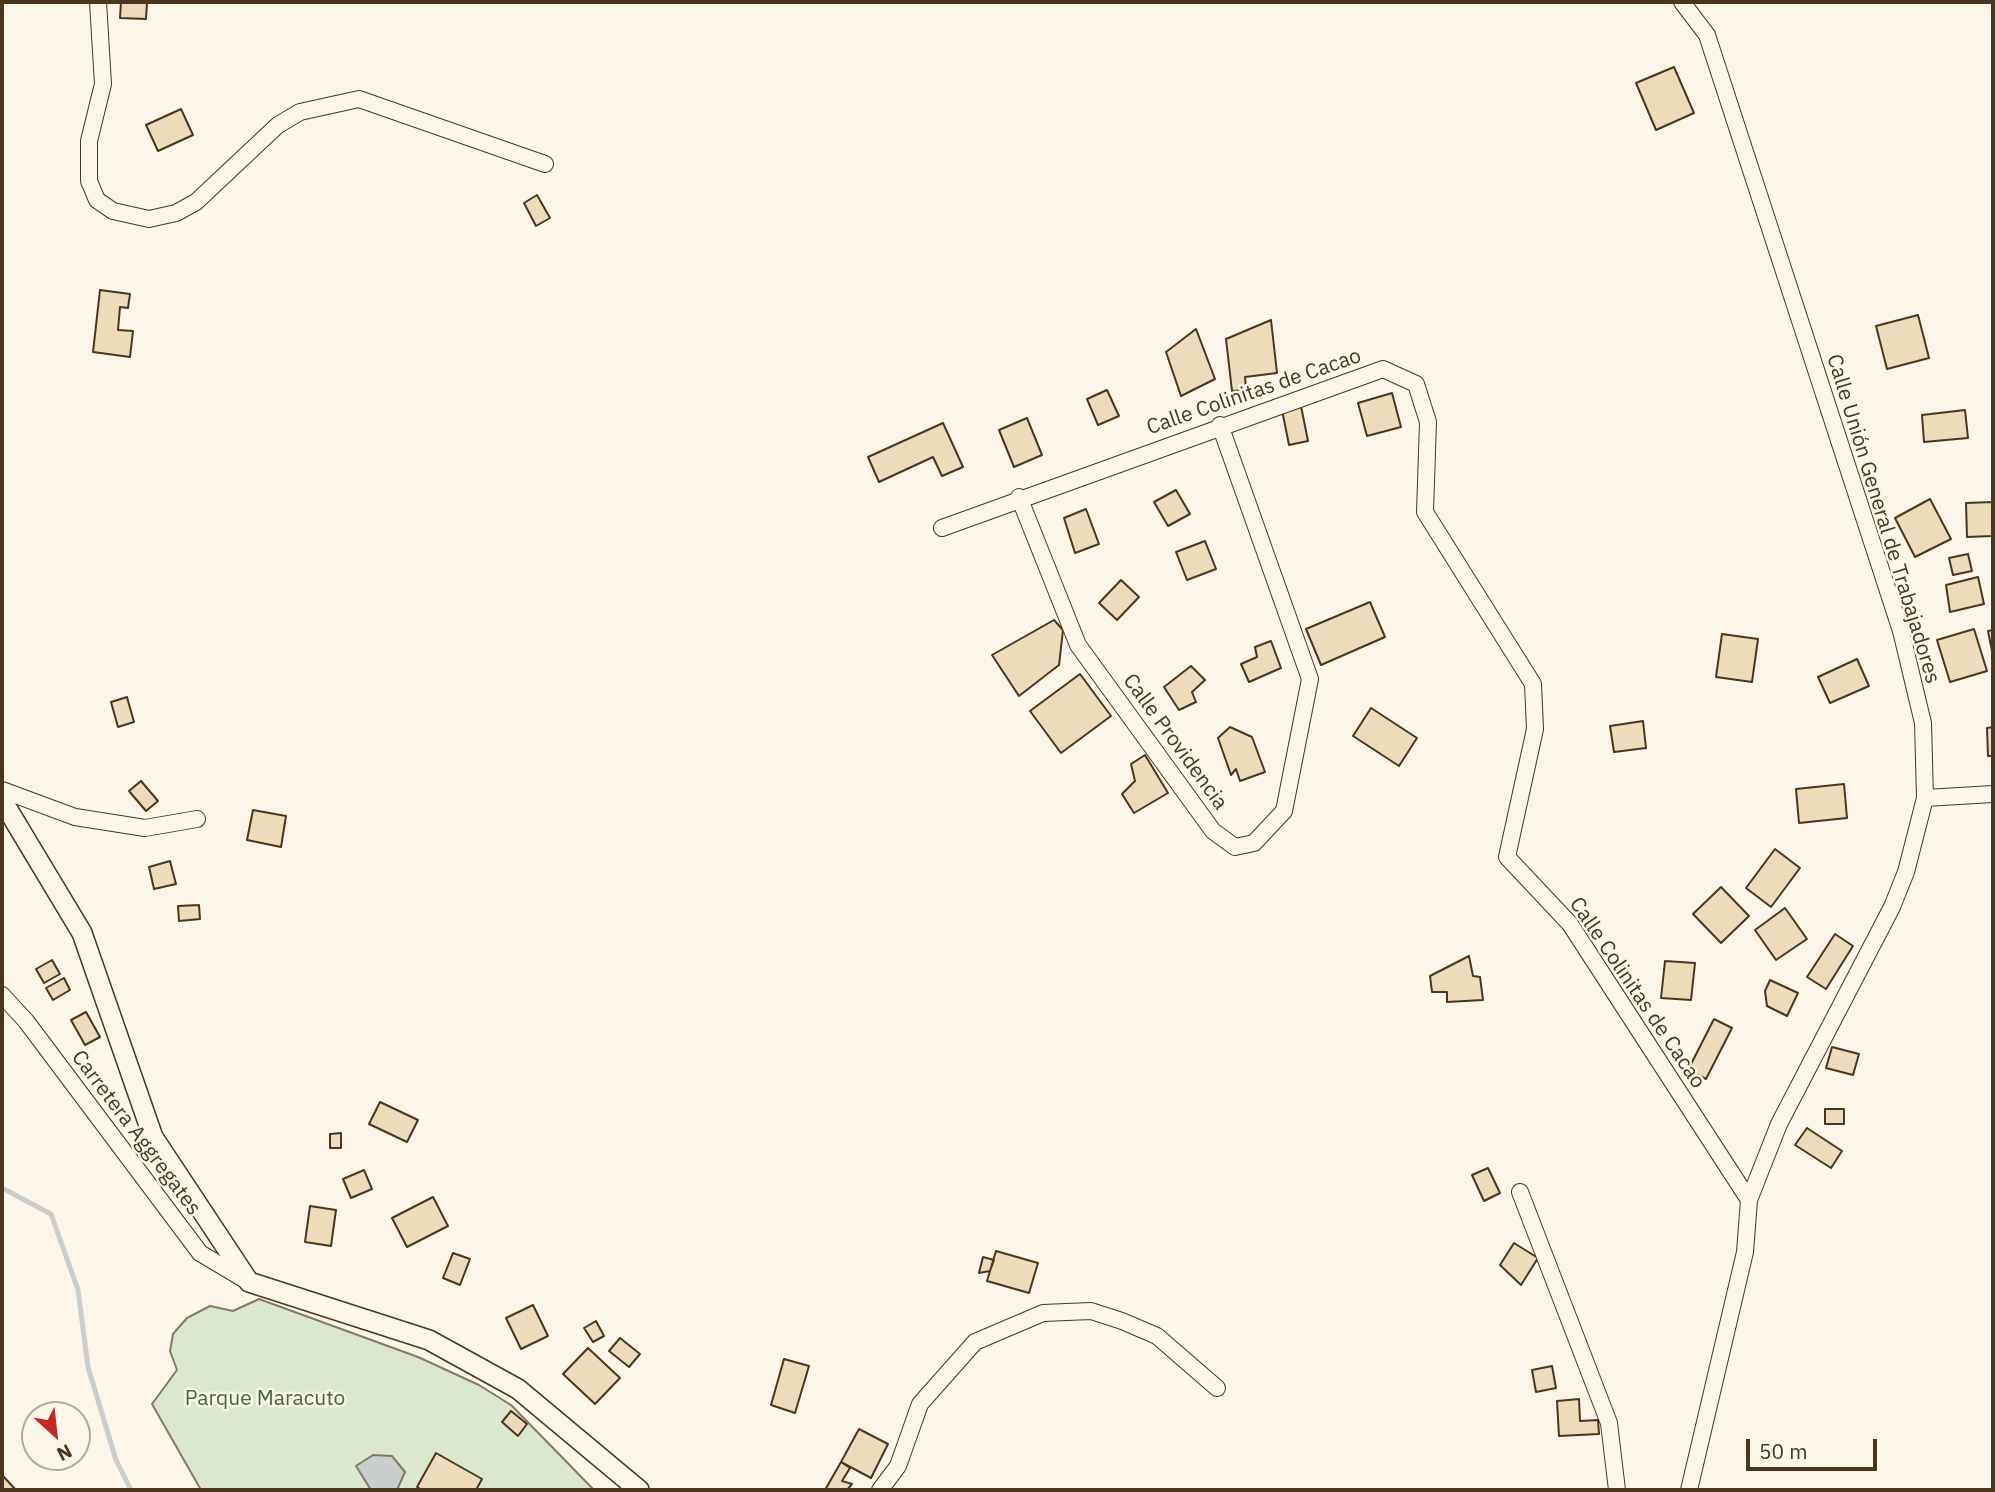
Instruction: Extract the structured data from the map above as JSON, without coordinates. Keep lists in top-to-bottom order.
{
  "streets": {
    "street": [
      "Calle Colinitas de Cacao",
      "Calle Unión General de Trabajadores",
      "Calle Providencia",
      "Carretera Aggregates"
    ]
  },
  "crossings": [
    ["Calle Colinitas de Cacao", "Calle Unión General de Trabajadores"],
    ["Calle Colinitas de Cacao", "Calle Providencia"]
  ],
  "parks": ["Parque Maracuto"],
  "scale_bar": "50 m",
  "north": "bottom right"
}
